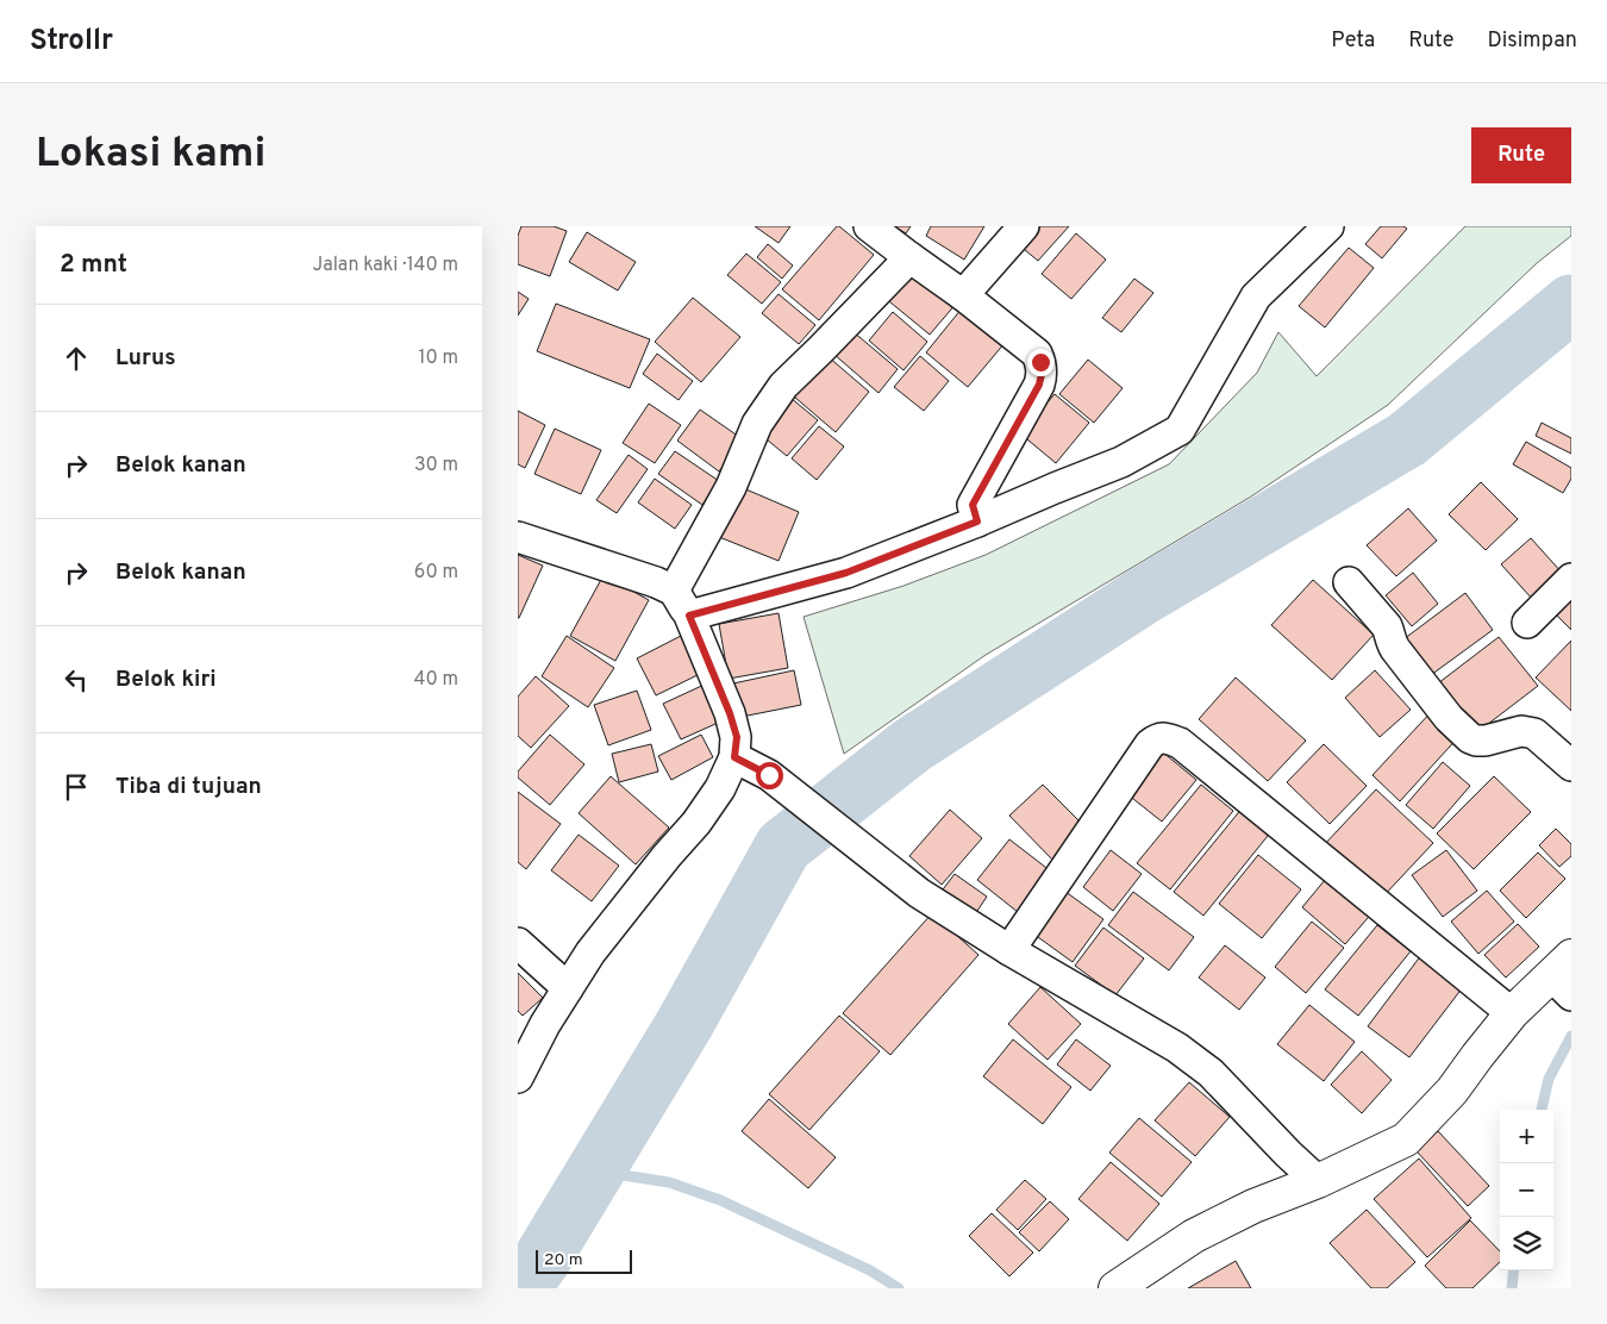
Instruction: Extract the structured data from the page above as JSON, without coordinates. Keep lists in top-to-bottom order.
{
  "scale_bar": "20 m",
  "page": {
    "header": "Strollr",
    "nav": ["Peta", "Rute", "Disimpan"],
    "buttons": "Rute",
    "title": "Lokasi kami",
    "heading": ["2 mnt", "Jalan kaki · 140 m"],
    "list": [
      ["Lurus", "10 m"],
      ["Belok kanan", "30 m"],
      ["Belok kanan", "60 m"],
      ["Belok kiri", "40 m"],
      "Tiba di tujuan"
    ],
    "map_buttons": ["+", "−"],
    "scale": "20 m"
  }
}
